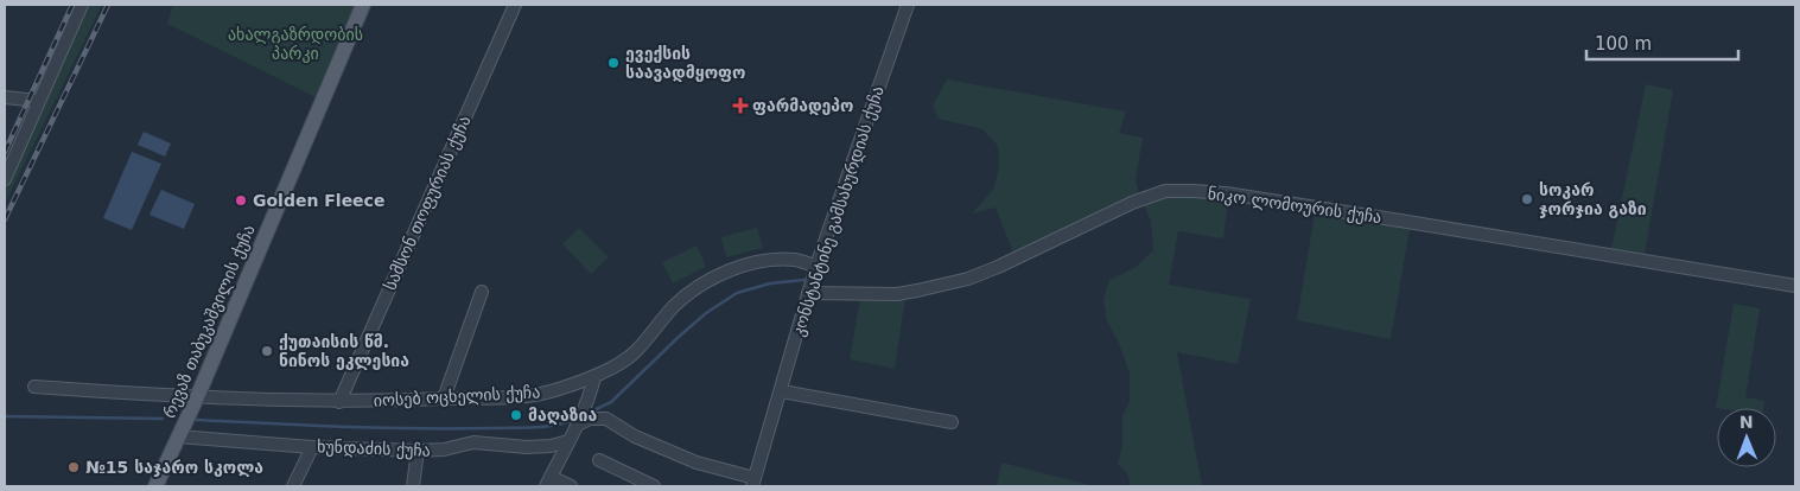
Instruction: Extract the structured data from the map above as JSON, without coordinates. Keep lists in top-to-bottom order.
{
  "streets": {
    "main road": ["რევაზ თაბუკაშვილის ქუჩა"],
    "street": [
      "სამსონ თოფურიას ქუჩა",
      "ნიკო ლომოურის ქუჩა",
      "კონსტანტინე გამსახურდიას ქუჩა",
      "იოსებ ოცხელის ქუჩა",
      "ხუნდაძის ქუჩა"
    ]
  },
  "crossings": [
    ["სამსონ თოფურიას ქუჩა", "იოსებ ოცხელის ქუჩა"],
    ["ნიკო ლომოურის ქუჩა", "კონსტანტინე გამსახურდიას ქუჩა"],
    ["კონსტანტინე გამსახურდიას ქუჩა", "იოსებ ოცხელის ქუჩა"],
    ["რევაზ თაბუკაშვილის ქუჩა", "იოსებ ოცხელის ქუჩა"],
    ["რევაზ თაბუკაშვილის ქუჩა", "ხუნდაძის ქუჩა"]
  ],
  "parks": ["ახალგაზრდობის პარკი"],
  "places": {
    "other": [
      "ევექსის საავადმყოფო",
      "სოკარ ჯორჯია გაზი",
      "Golden Fleece",
      "ქუთაისის წმ. ნინოს ეკლესია",
      "მაღაზია",
      "№15 საჯარო სკოლა"
    ],
    "health": ["ფარმადეპო"]
  },
  "scale_bar": "100 m",
  "north": "top"
}
